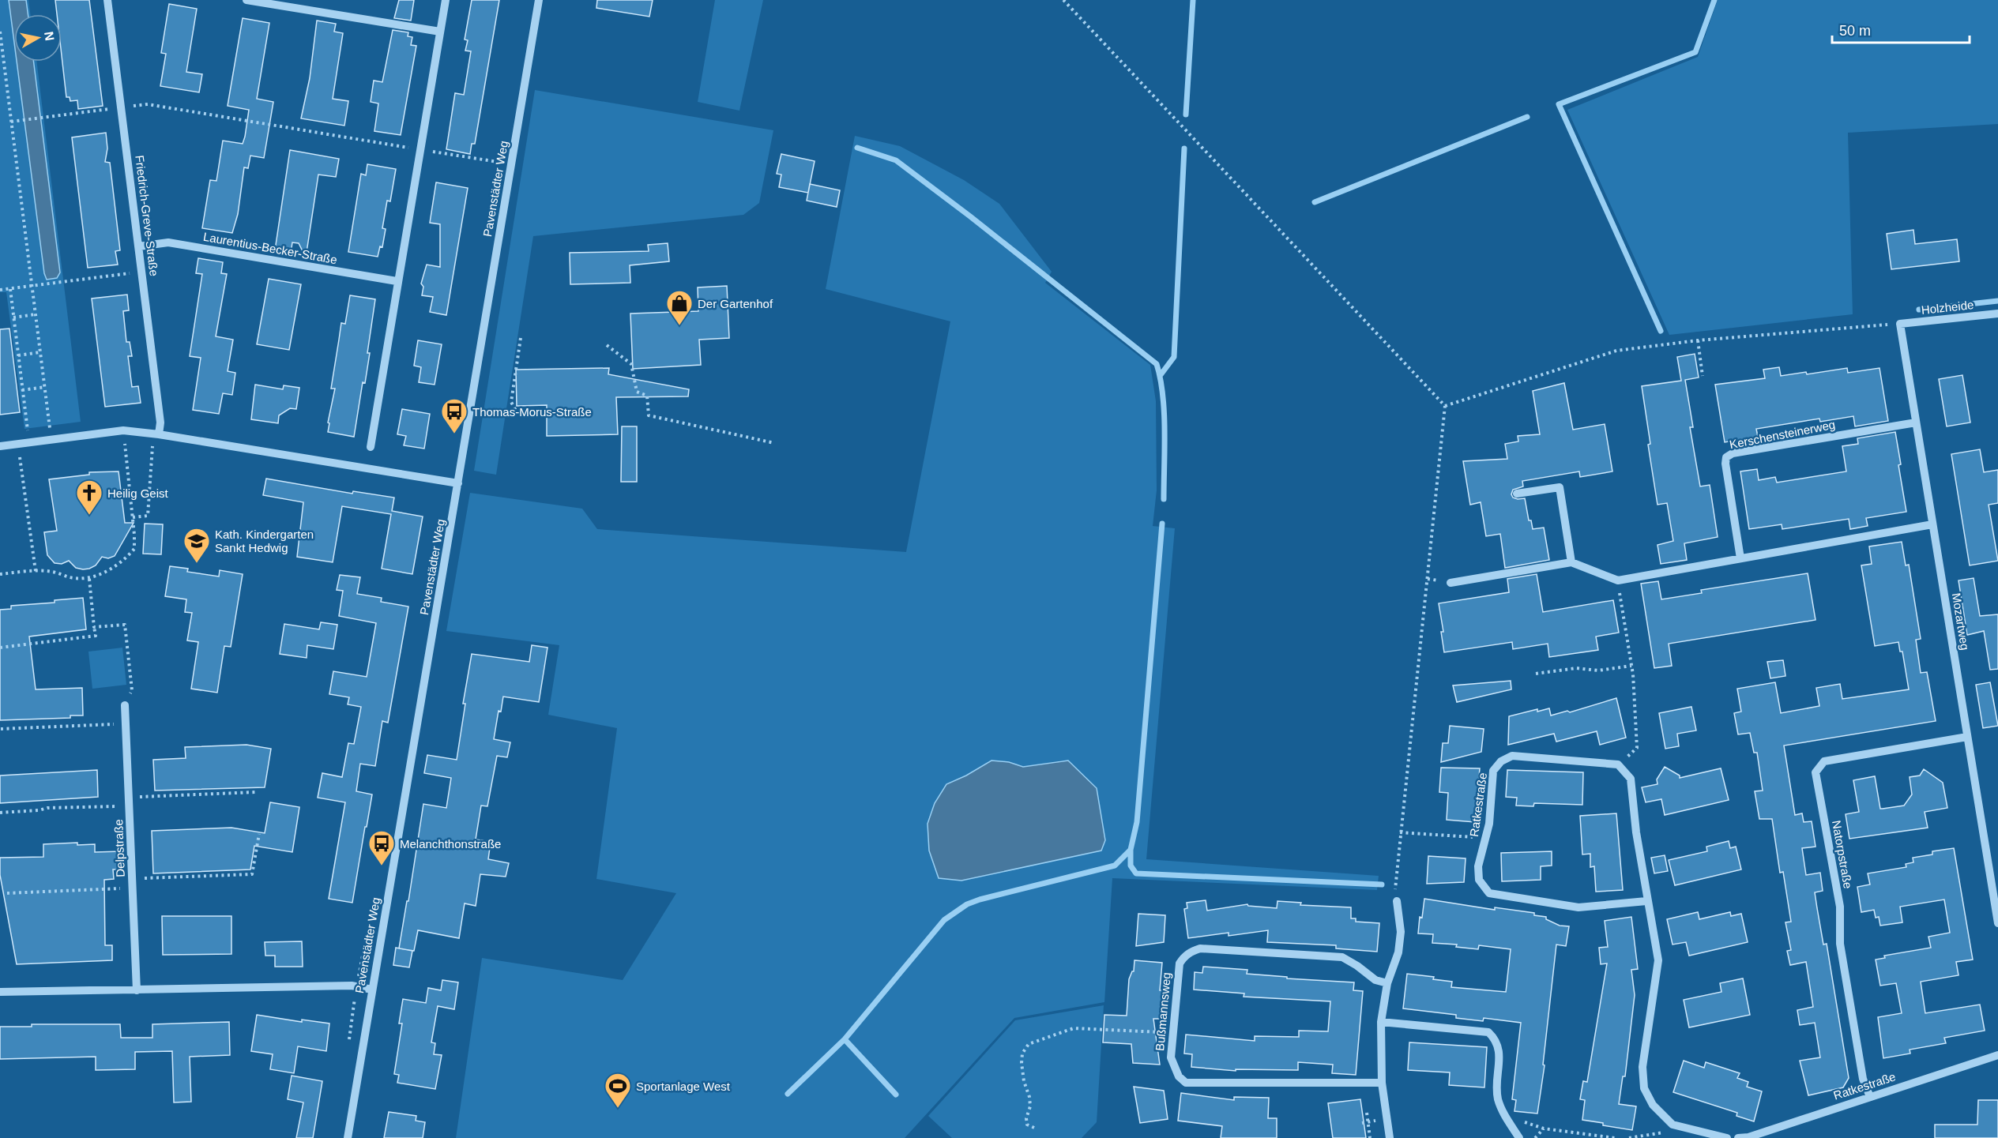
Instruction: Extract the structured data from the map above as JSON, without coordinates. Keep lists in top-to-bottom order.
{
  "streets": {
    "street": [
      "Pavenstädter Weg",
      "Friedrich-Greve-Straße",
      "Laurentius-Becker-Straße",
      "Holzheide",
      "Kerschensteinerweg",
      "Mozartweg",
      "Ratkestraße",
      "Delpstraße",
      "Natorpstraße",
      "Bußmannsweg"
    ]
  },
  "crossings": [
    ["Friedrich-Greve-Straße", "Laurentius-Becker-Straße"],
    ["Holzheide", "Mozartweg"],
    ["Kerschensteinerweg", "Mozartweg"],
    ["Mozartweg", "Natorpstraße"],
    ["Ratkestraße", "Natorpstraße"]
  ],
  "places": {
    "shop": ["Der Gartenhof"],
    "bus stop": ["Thomas-Morus-Straße", "Melanchthonstraße"],
    "church": ["Heilig Geist"],
    "school or university": ["Kath. Kindergarten Sankt Hedwig"],
    "sports": ["Sportanlage West"]
  },
  "scale_bar": "50 m",
  "north": "right"
}
